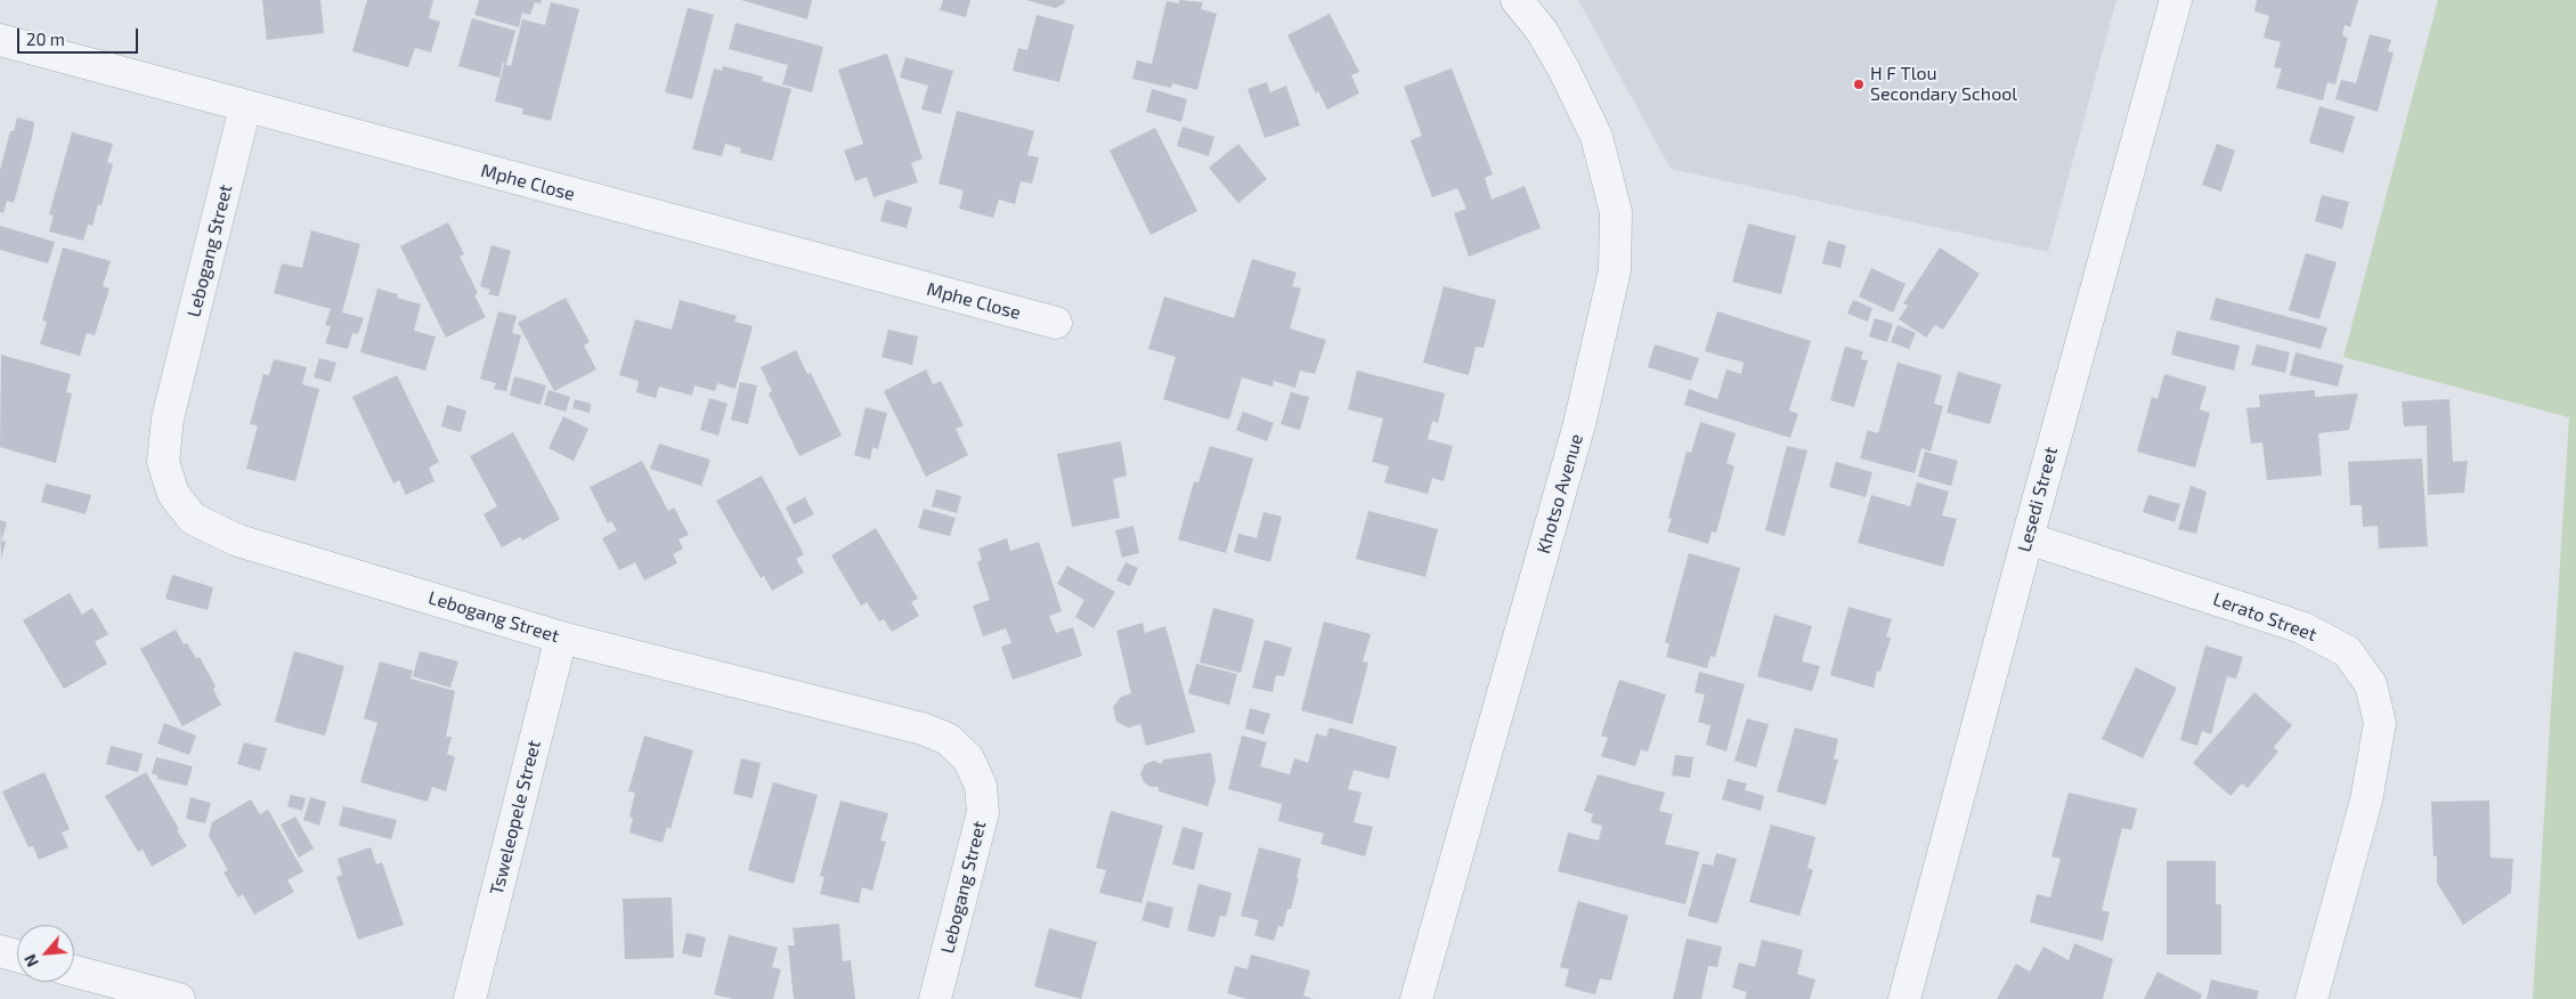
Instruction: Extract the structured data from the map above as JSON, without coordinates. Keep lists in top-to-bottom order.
{
  "streets": {
    "street": [
      "Mphe Close",
      "Lebogang Street",
      "Khotso Avenue",
      "Lesedi Street",
      "Lerato Street",
      "Tsweleopele Street"
    ]
  },
  "crossings": [
    ["Mphe Close", "Lebogang Street"],
    ["Lebogang Street", "Tsweleopele Street"],
    ["Lesedi Street", "Lerato Street"]
  ],
  "places": ["H F Tlou Secondary School"],
  "scale_bar": "20 m",
  "north": "bottom left"
}
